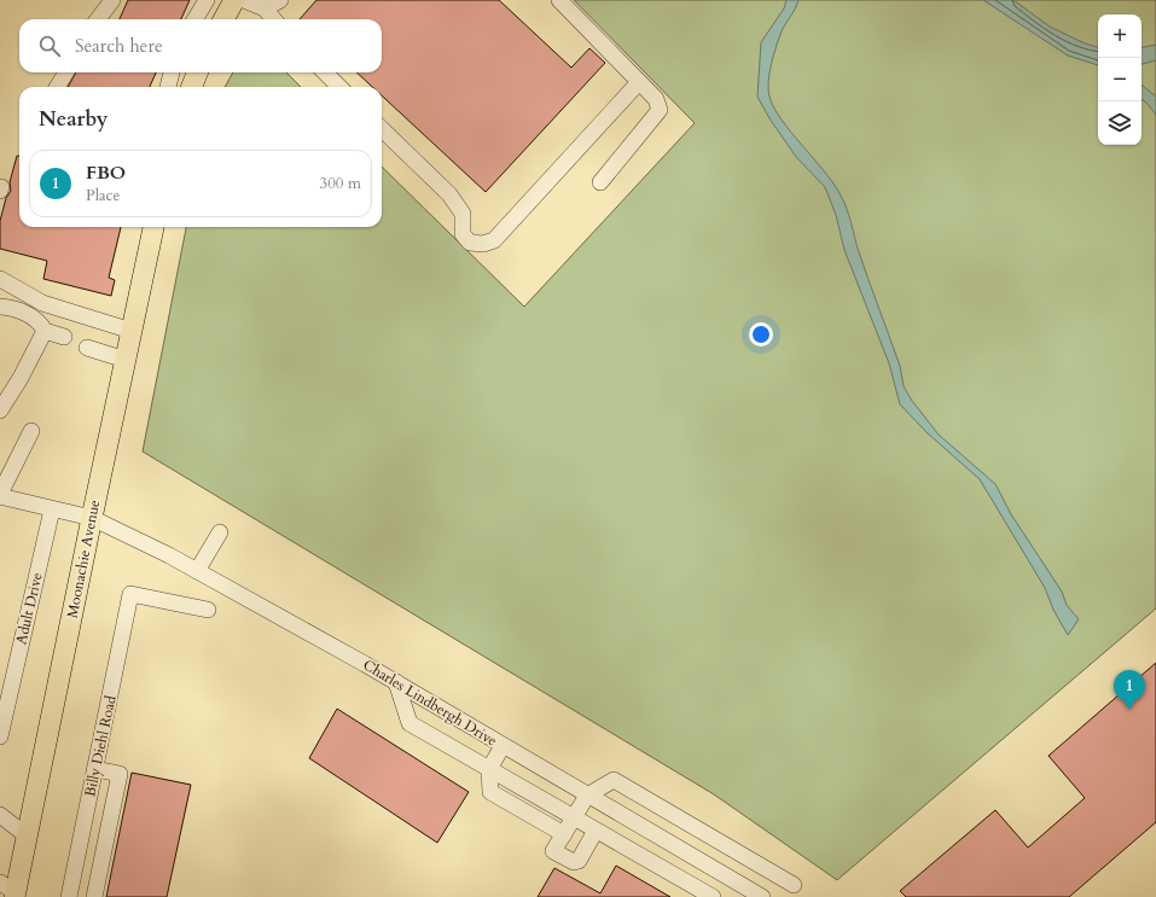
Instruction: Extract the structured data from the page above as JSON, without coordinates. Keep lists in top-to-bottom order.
{
  "streets": {
    "main road": ["Moonachie Avenue"],
    "street": ["Adult Drive", "Charles Lindbergh Drive", "Billy Diehl Road"]
  },
  "crossings": [
    ["Moonachie Avenue", "Charles Lindbergh Drive"],
    ["Adult Drive", "Charles Lindbergh Drive"]
  ],
  "page": {
    "map_buttons": ["+", "−"],
    "search": "Search here",
    "heading": "Nearby",
    "list": [
      {
        "mark": "1",
        "name": "FBO",
        "note": "Place",
        "value": "300 m"
      }
    ],
    "pins": "1"
  }
}
